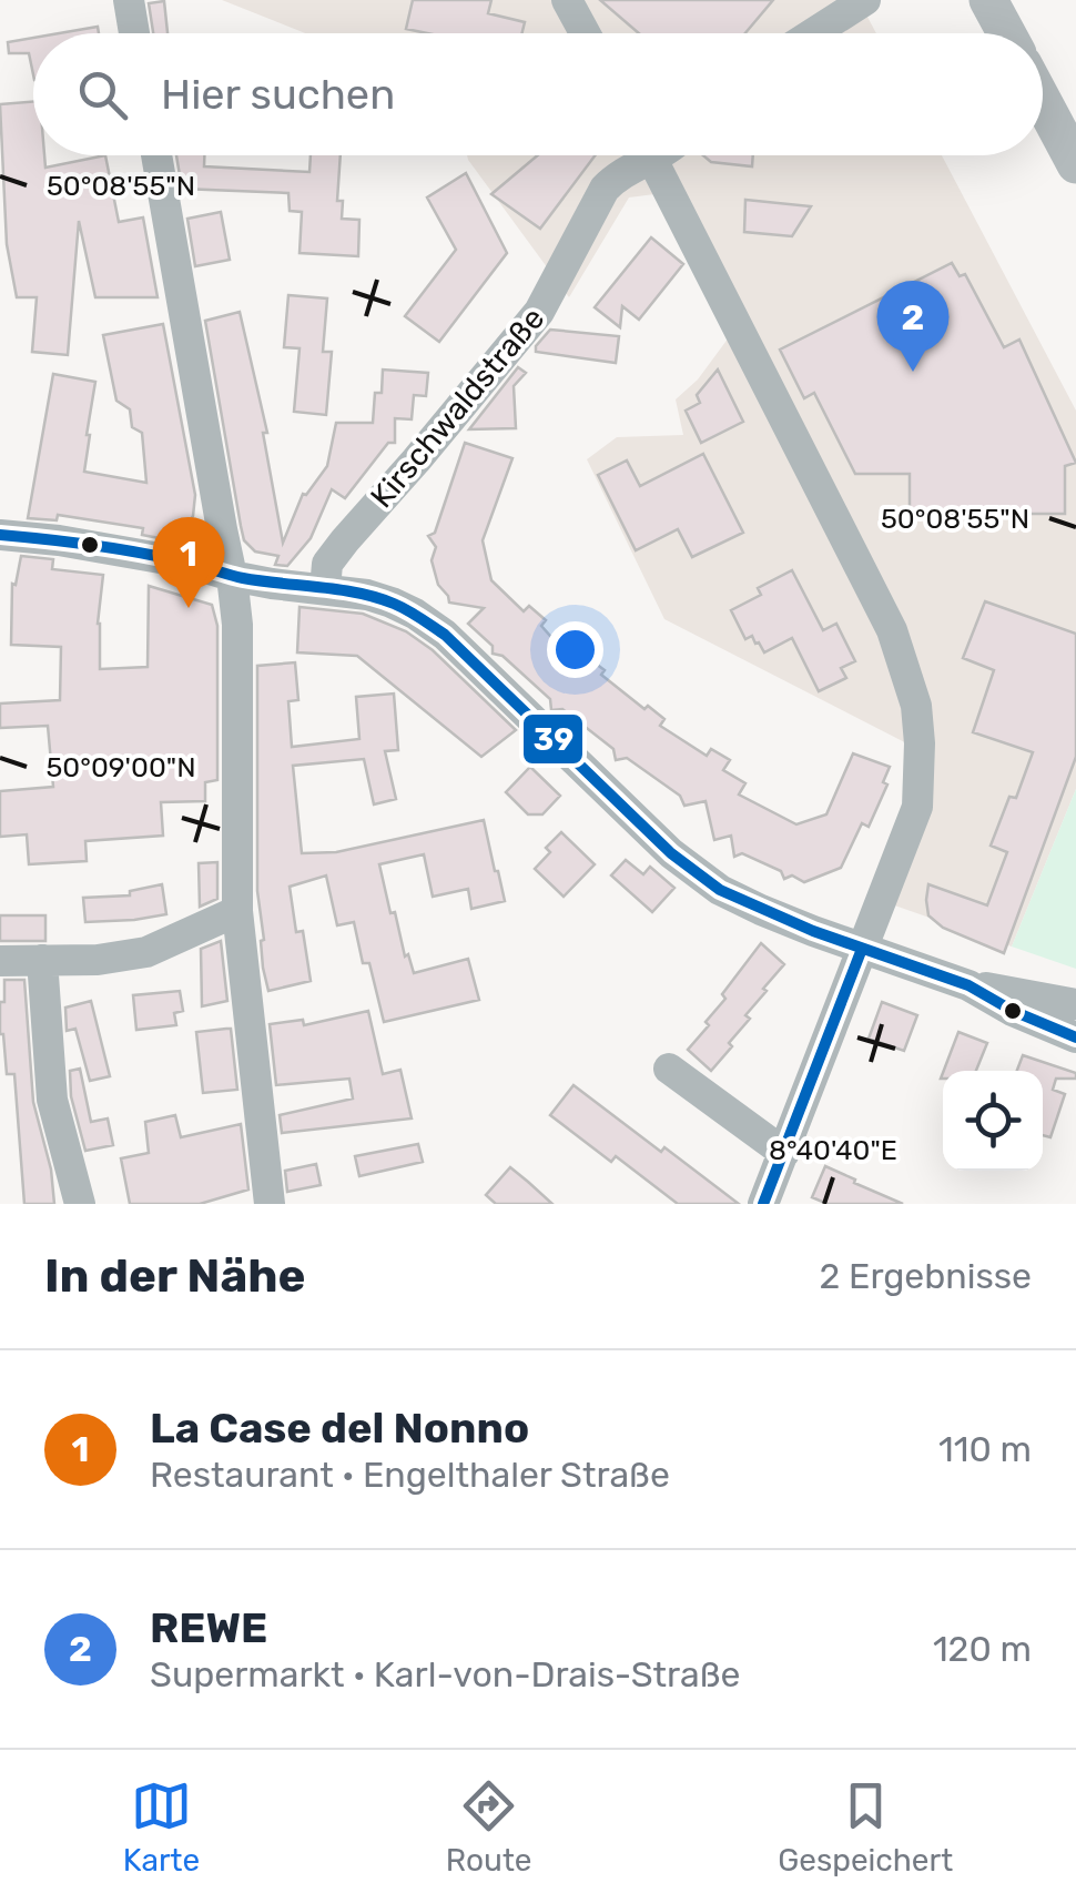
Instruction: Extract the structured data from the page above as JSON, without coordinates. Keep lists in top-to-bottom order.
{
  "streets": {
    "street": ["Kirschwaldstraße"]
  },
  "lines": ["transit line 39"],
  "page": {
    "search": "Hier suchen",
    "pins": ["2", "1"],
    "heading": ["In der Nähe", "2 Ergebnisse"],
    "list": [
      {
        "mark": "1",
        "name": "La Case del Nonno",
        "note": "Restaurant · Engelthaler Straße",
        "value": "110 m"
      },
      {
        "mark": "2",
        "name": "REWE",
        "note": "Supermarkt · Karl-von-Drais-Straße",
        "value": "120 m"
      }
    ],
    "nav": ["Karte", "Route", "Gespeichert"]
  },
  "coordinates": ["50°08'55\"N", "50°09'00\"N", "8°40'40\"E"]
}
